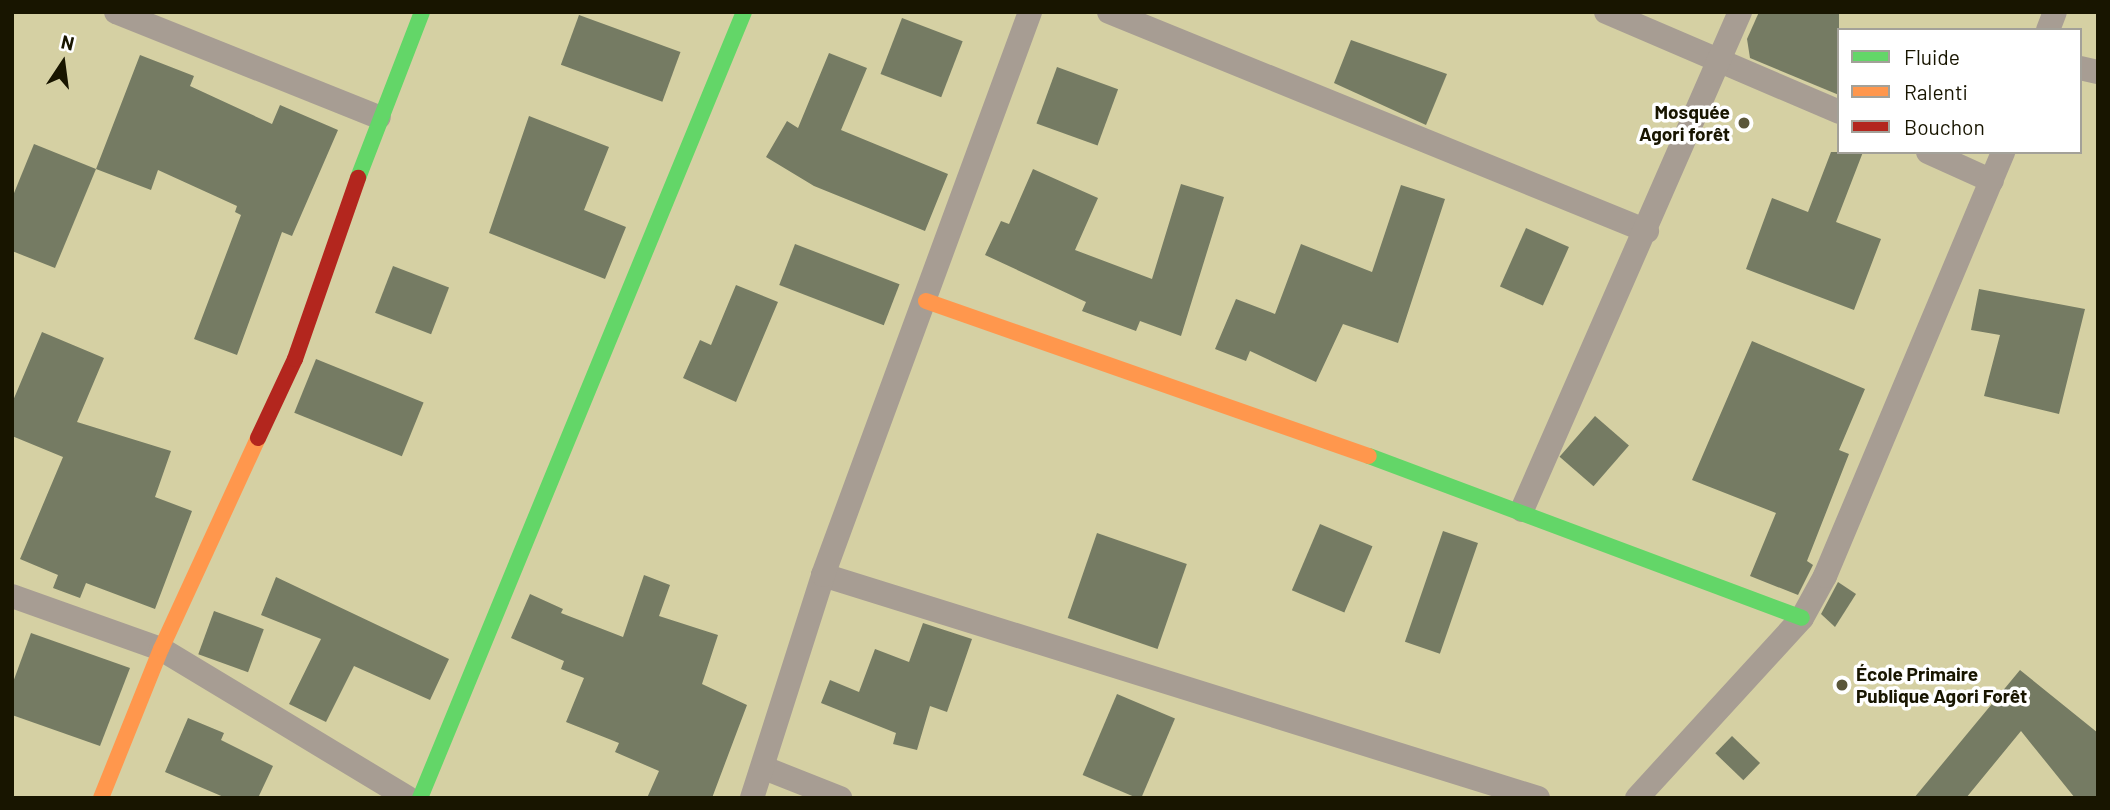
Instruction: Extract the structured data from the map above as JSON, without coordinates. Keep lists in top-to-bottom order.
{
  "places": ["Mosquée Agori forêt", "École Primaire Publique Agori Forêt"],
  "legend": ["Fluide", "Ralenti", "Bouchon"],
  "north": "top"
}
